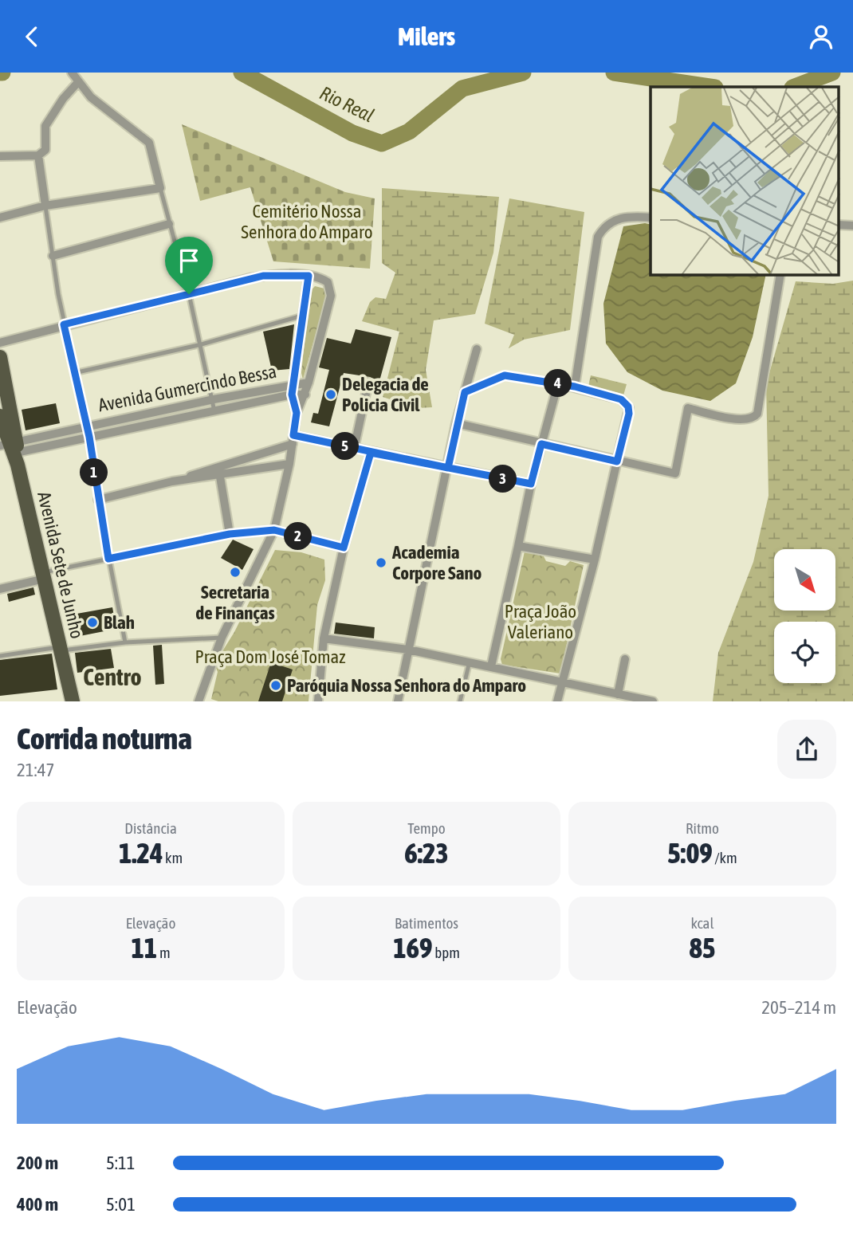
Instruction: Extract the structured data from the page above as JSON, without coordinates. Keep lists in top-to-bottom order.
{
  "streets": {
    "main road": ["Avenida Sete de Junho"],
    "street": ["Avenida Gumercindo Bessa"]
  },
  "crossings": [
    ["Avenida Gumercindo Bessa", "Avenida Sete de Junho"]
  ],
  "districts": ["Centro"],
  "water": ["Rio Real"],
  "parks": ["Cemitério Nossa Senhora do Amparo", "Praça João Valeriano", "Praça Dom José Tomaz"],
  "places": [
    "Delegacia de Policia Civil",
    "Academia Corpore Sano",
    "Secretaria de Finanças",
    "Blah",
    "Paróquia Nossa Senhora do Amparo"
  ],
  "north": "bottom right",
  "page": {
    "header": "Milers",
    "pins": [
      "4",
      "5",
      "1",
      "3",
      "2"
    ],
    "heading": ["Corrida noturna", "21:47"],
    "stats": [
      ["Distância", "1.24 km"],
      ["Tempo", "6:23"],
      ["Ritmo", "5:09 /km"],
      ["Elevação", "11 m"],
      ["Batimentos", "169 bpm"],
      ["kcal", "85"]
    ],
    "chart": ["Elevação", "205–214 m"],
    "list": [
      {
        "name": "200 m",
        "note": "5:11"
      },
      {
        "name": "400 m",
        "note": "5:01"
      }
    ]
  }
}
